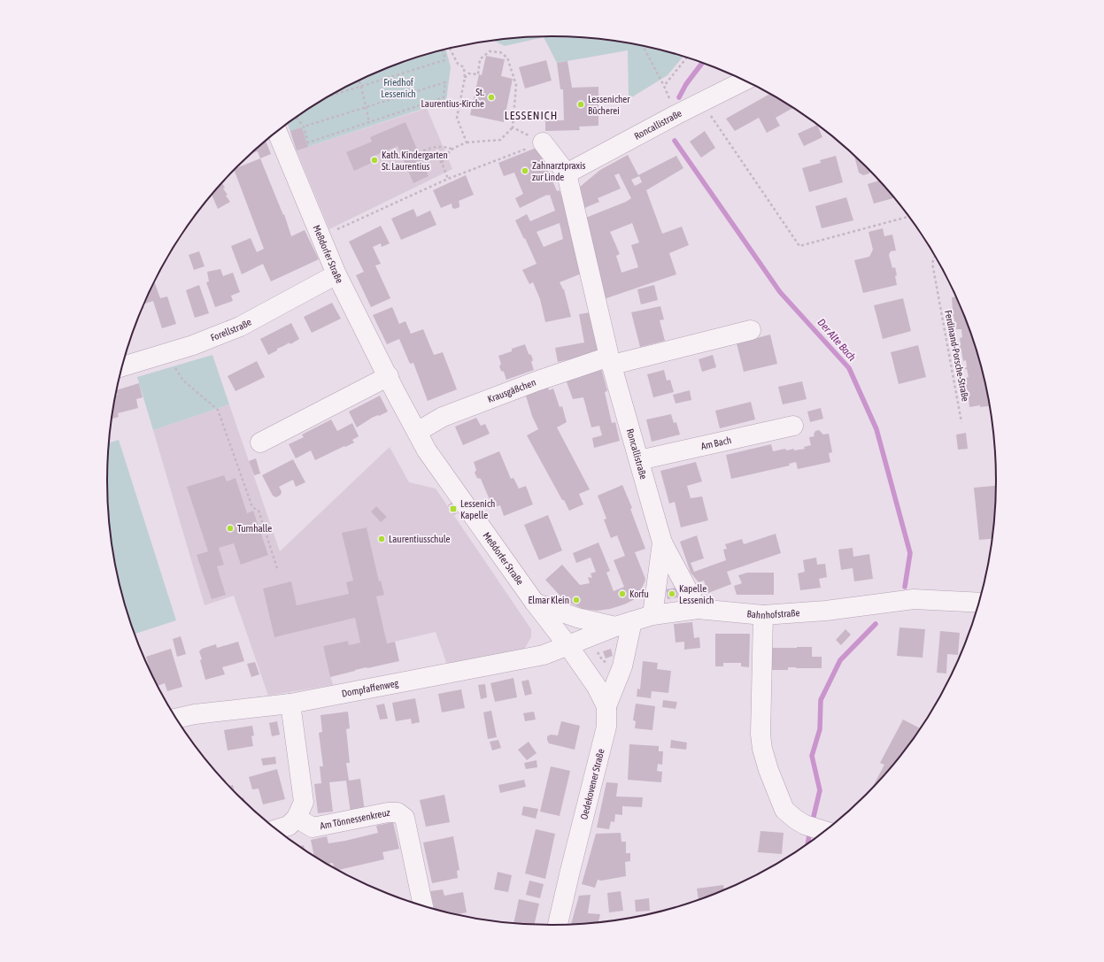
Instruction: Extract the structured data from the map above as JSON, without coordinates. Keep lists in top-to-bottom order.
{
  "streets": {
    "street": [
      "Roncallistraße",
      "Meßdorfer Straße",
      "Forellstraße",
      "Krausgäßchen",
      "Am Bach",
      "Bahnhofstraße",
      "Dompfaffenweg",
      "Oedekovener Straße",
      "Am Tönnessenkreuz"
    ],
    "path": ["Ferdinand-Porsche-Straße"]
  },
  "crossings": [
    ["Roncallistraße", "Krausgäßchen"],
    ["Roncallistraße", "Am Bach"],
    ["Roncallistraße", "Bahnhofstraße"],
    ["Meßdorfer Straße", "Forellstraße"],
    ["Meßdorfer Straße", "Krausgäßchen"],
    ["Meßdorfer Straße", "Bahnhofstraße"],
    ["Meßdorfer Straße", "Dompfaffenweg"],
    ["Meßdorfer Straße", "Oedekovener Straße"],
    ["Bahnhofstraße", "Dompfaffenweg"],
    ["Bahnhofstraße", "Oedekovener Straße"],
    ["Dompfaffenweg", "Oedekovener Straße"]
  ],
  "districts": ["LESSENICH"],
  "water": ["Der Alte Bach"],
  "parks": ["Friedhof Lessenich"],
  "places": {
    "other": [
      "St. Laurentius-Kirche",
      "Lessenicher Bücherei",
      "Kath. Kindergarten St. Laurentius",
      "Zahnarztpraxis zur Linde",
      "Turnhalle",
      "Laurentiusschule",
      "Korfu",
      "Kapelle Lessenich",
      "Elmar Klein"
    ],
    "transit": ["Lessenich Kapelle"]
  }
}
